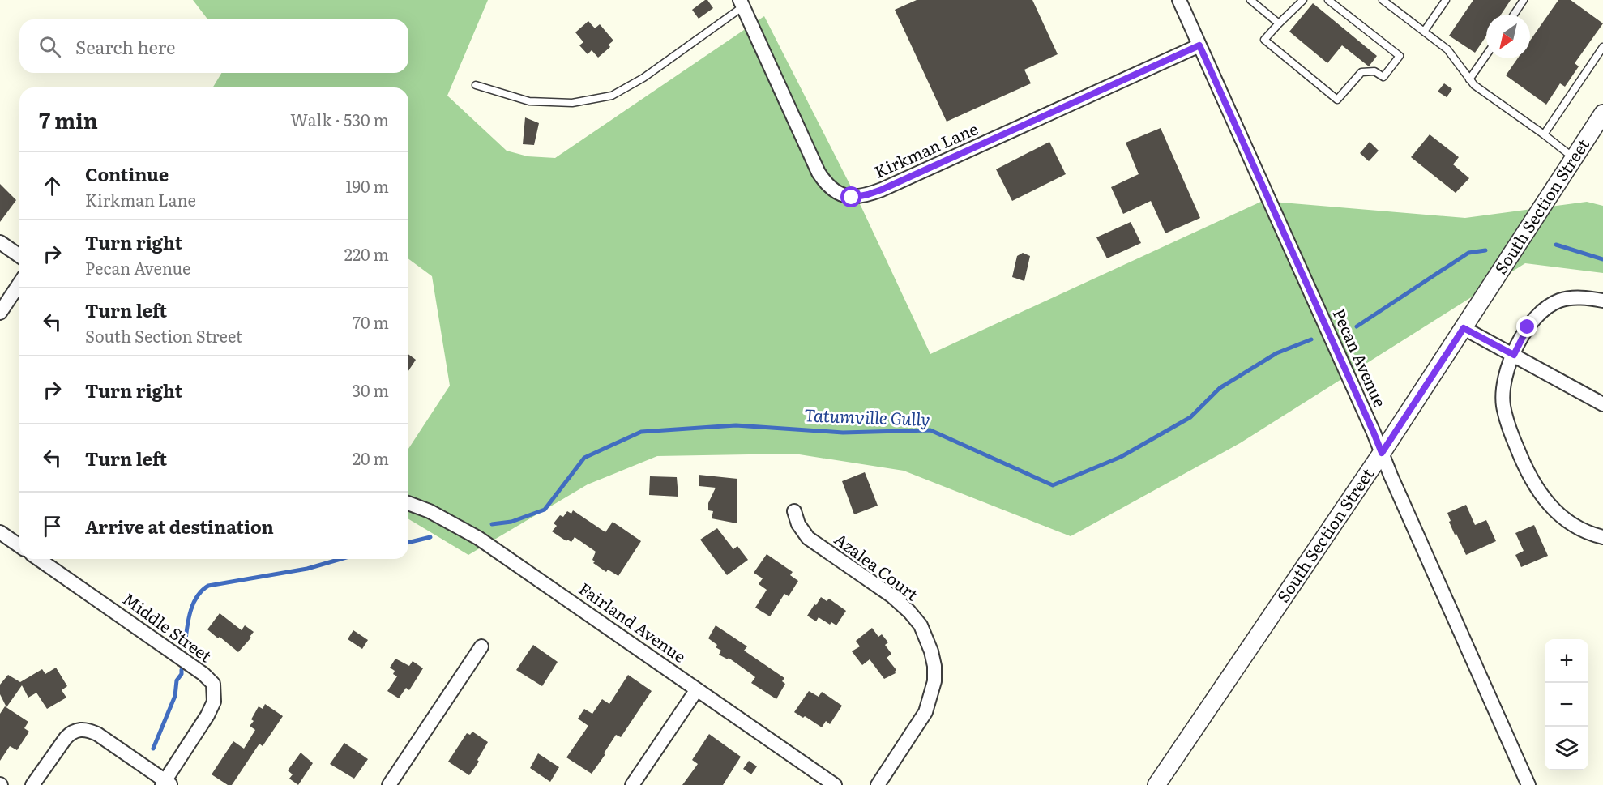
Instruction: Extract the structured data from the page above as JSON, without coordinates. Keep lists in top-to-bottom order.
{
  "streets": {
    "street": [
      "Kirkman Lane",
      "South Section Street",
      "Pecan Avenue",
      "Azalea Court",
      "Fairland Avenue",
      "Middle Street"
    ]
  },
  "crossings": [
    ["Kirkman Lane", "Pecan Avenue"],
    ["South Section Street", "Pecan Avenue"]
  ],
  "water": ["Tatumville Gully"],
  "north": "bottom left",
  "page": {
    "search": "Search here",
    "heading": ["7 min", "Walk · 530 m"],
    "list": [
      ["Continue", "Kirkman Lane", "190 m"],
      ["Turn right", "Pecan Avenue", "220 m"],
      ["Turn left", "South Section Street", "70 m"],
      ["Turn right", "30 m"],
      ["Turn left", "20 m"],
      "Arrive at destination"
    ],
    "map_buttons": ["+", "−"]
  }
}
